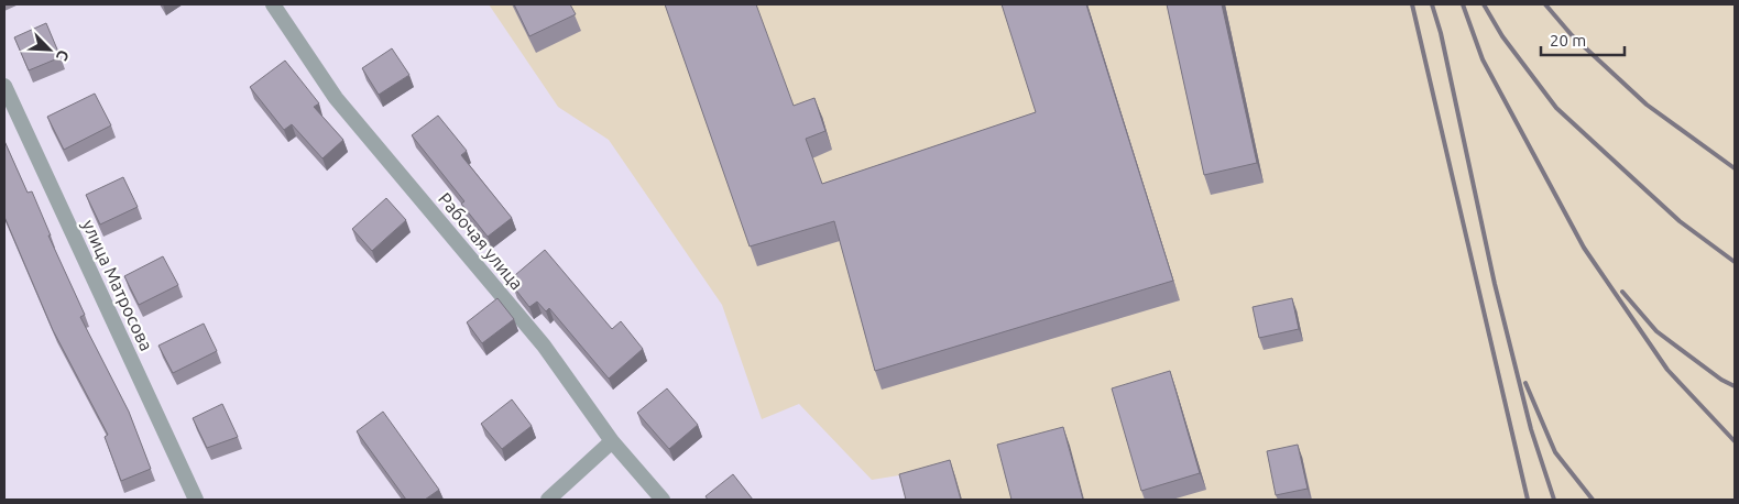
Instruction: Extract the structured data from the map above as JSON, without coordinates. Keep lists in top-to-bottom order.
{
  "streets": {
    "street": ["Рабочая улица", "улица Матросова"]
  },
  "scale_bar": "20 m",
  "north": "bottom right"
}
